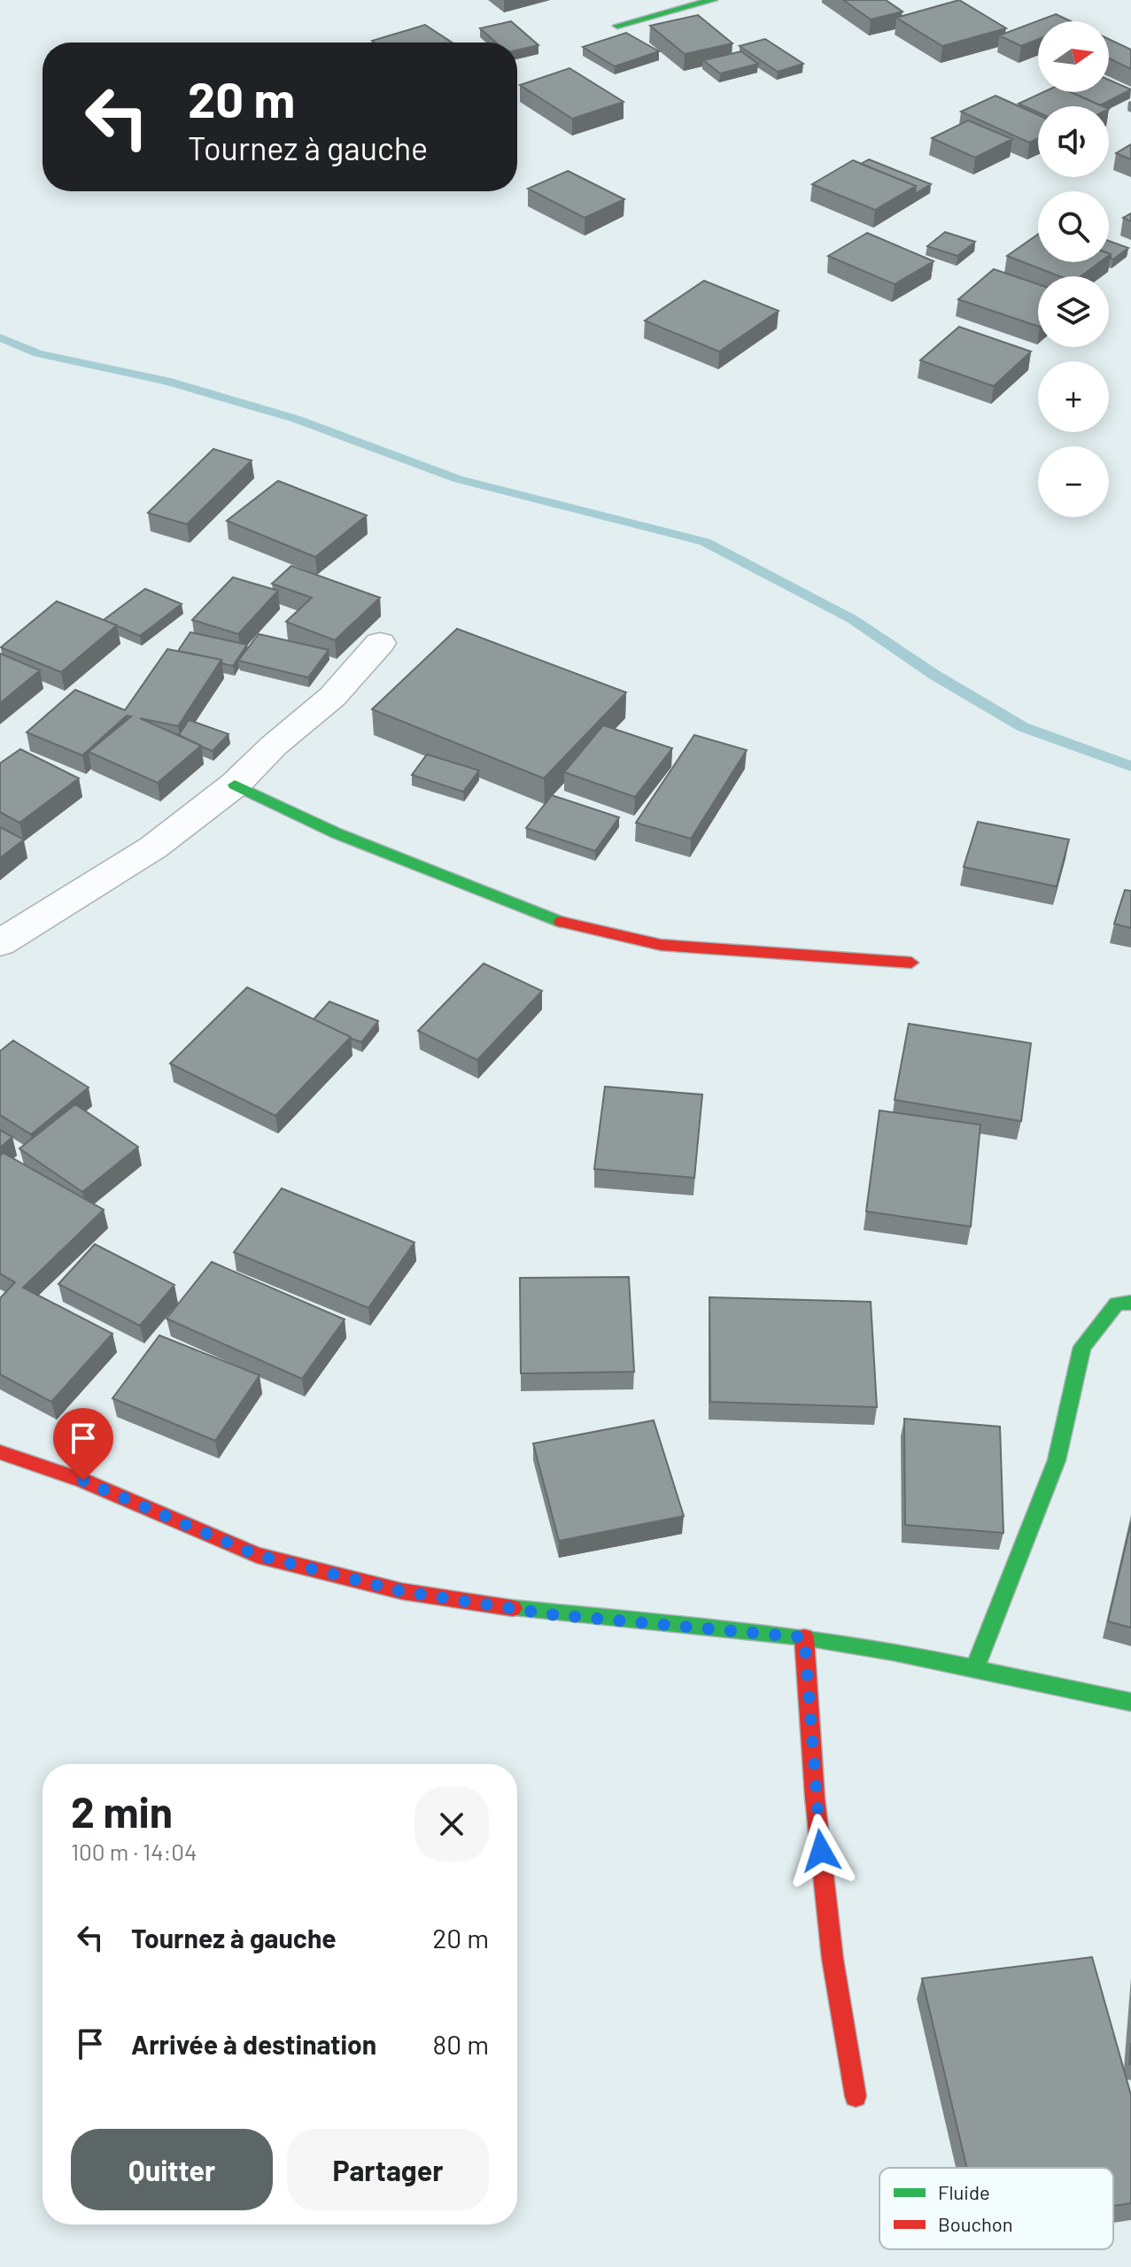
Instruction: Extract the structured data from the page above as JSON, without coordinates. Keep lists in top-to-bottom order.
{
  "legend": ["Fluide", "Bouchon"],
  "north": "right",
  "page": {
    "map_buttons": ["+", "−"],
    "turn": ["20 m", "Tournez à gauche"],
    "heading": ["2 min", "100 m · 14:04"],
    "list": [
      {
        "name": "Tournez à gauche",
        "value": "20 m"
      },
      {
        "name": "Arrivée à destination",
        "value": "80 m"
      }
    ],
    "buttons": ["Quitter", "Partager"]
  }
}
